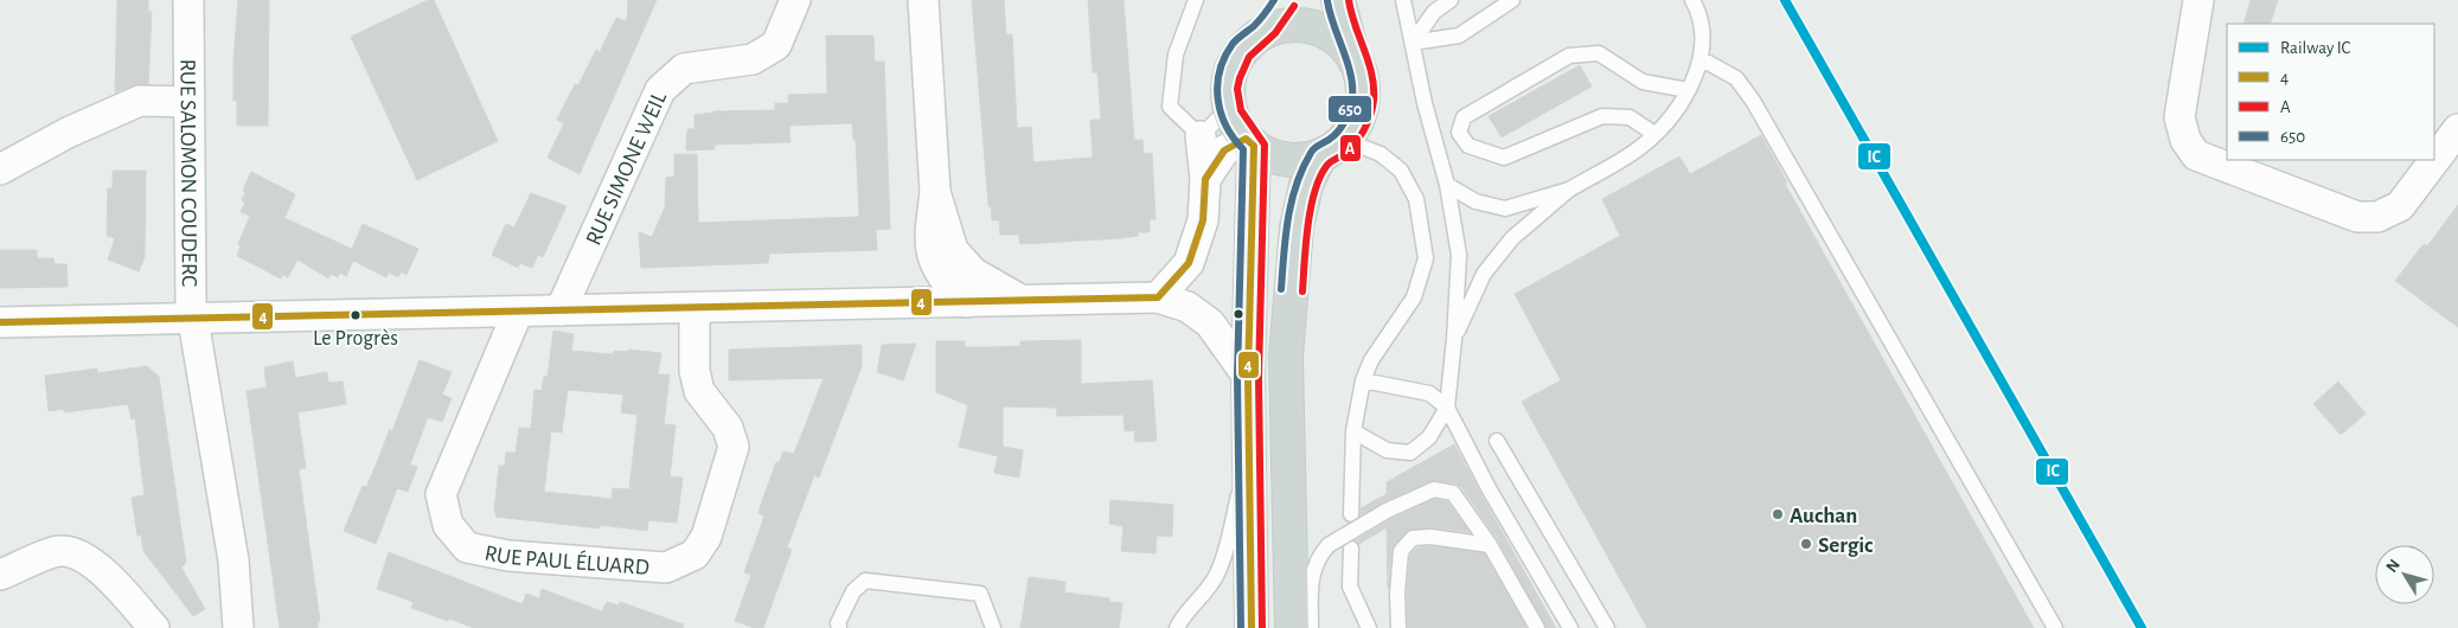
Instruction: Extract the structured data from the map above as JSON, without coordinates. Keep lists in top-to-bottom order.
{
  "streets": {
    "street": ["RUE SIMONE WEIL", "RUE SALOMON COUDERC", "RUE PAUL ÉLUARD"]
  },
  "places": ["Le Progrès", "Auchan", "Sergic"],
  "lines": [
    "rail line IC",
    "transit line A",
    "transit line 650",
    "transit line 4"
  ],
  "legend": [
    "Railway IC",
    "4",
    "A",
    "650"
  ],
  "north": "top left"
}
